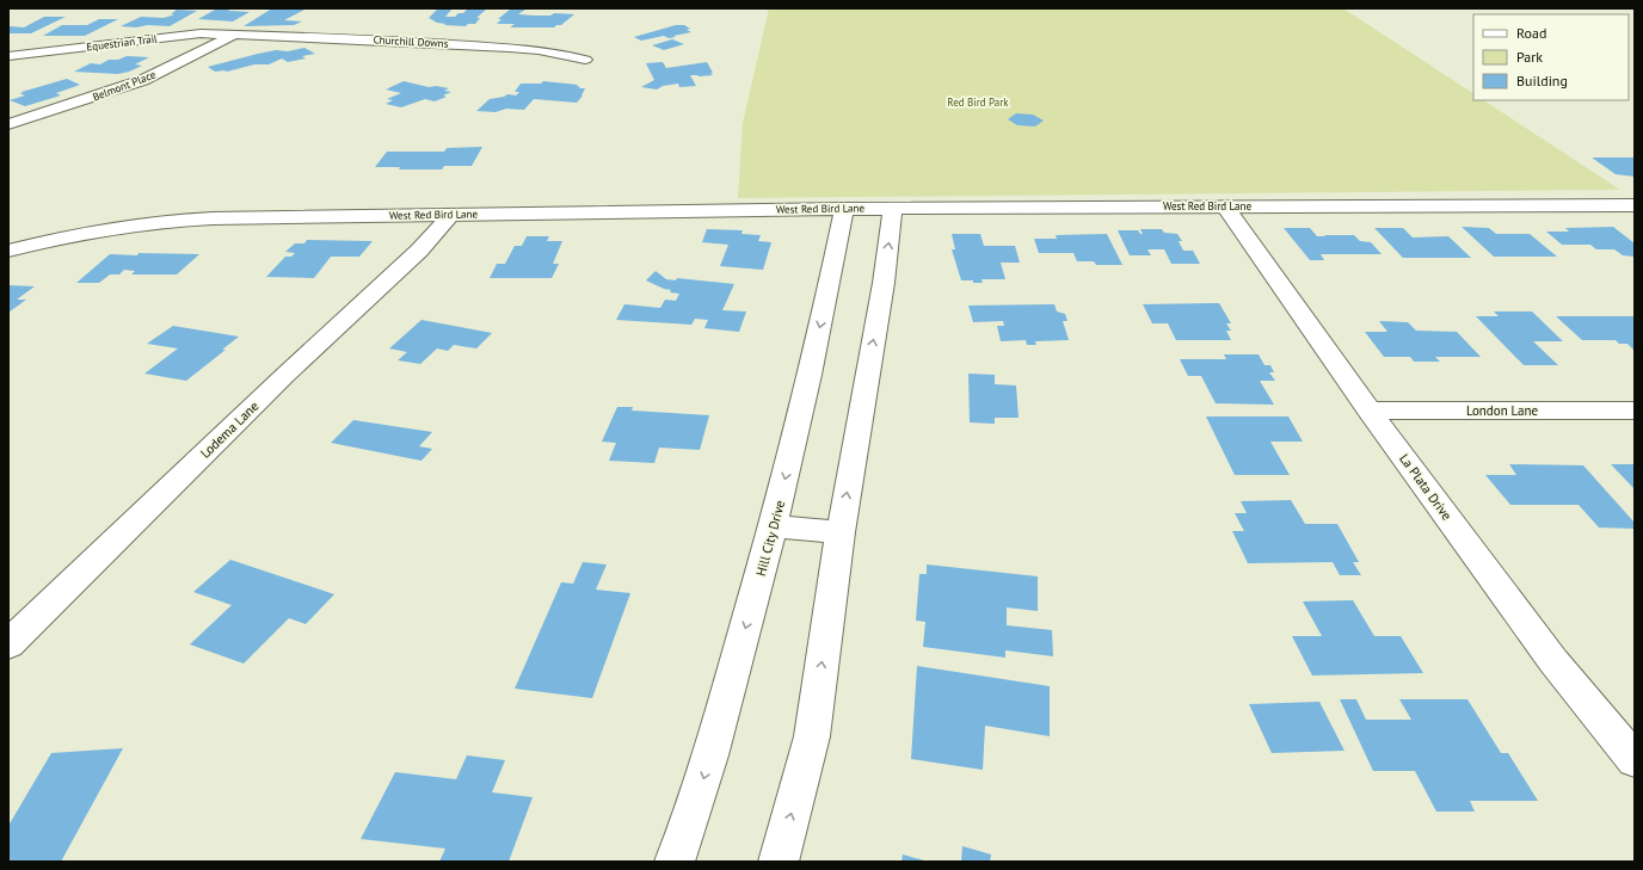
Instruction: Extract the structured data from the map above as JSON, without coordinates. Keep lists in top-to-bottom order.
{
  "streets": {
    "street": [
      "Churchill Downs",
      "Equestrian Trail",
      "Belmont Place",
      "West Red Bird Lane",
      "London Lane",
      "Lodema Lane",
      "La Plata Drive",
      "Hill City Drive"
    ]
  },
  "crossings": [
    ["Churchill Downs", "Equestrian Trail"],
    ["Churchill Downs", "Belmont Place"],
    ["Equestrian Trail", "Belmont Place"],
    ["West Red Bird Lane", "Lodema Lane"],
    ["West Red Bird Lane", "La Plata Drive"],
    ["West Red Bird Lane", "Hill City Drive"],
    ["London Lane", "La Plata Drive"]
  ],
  "parks": ["Red Bird Park"],
  "legend": ["Road", "Park", "Building"]
}
